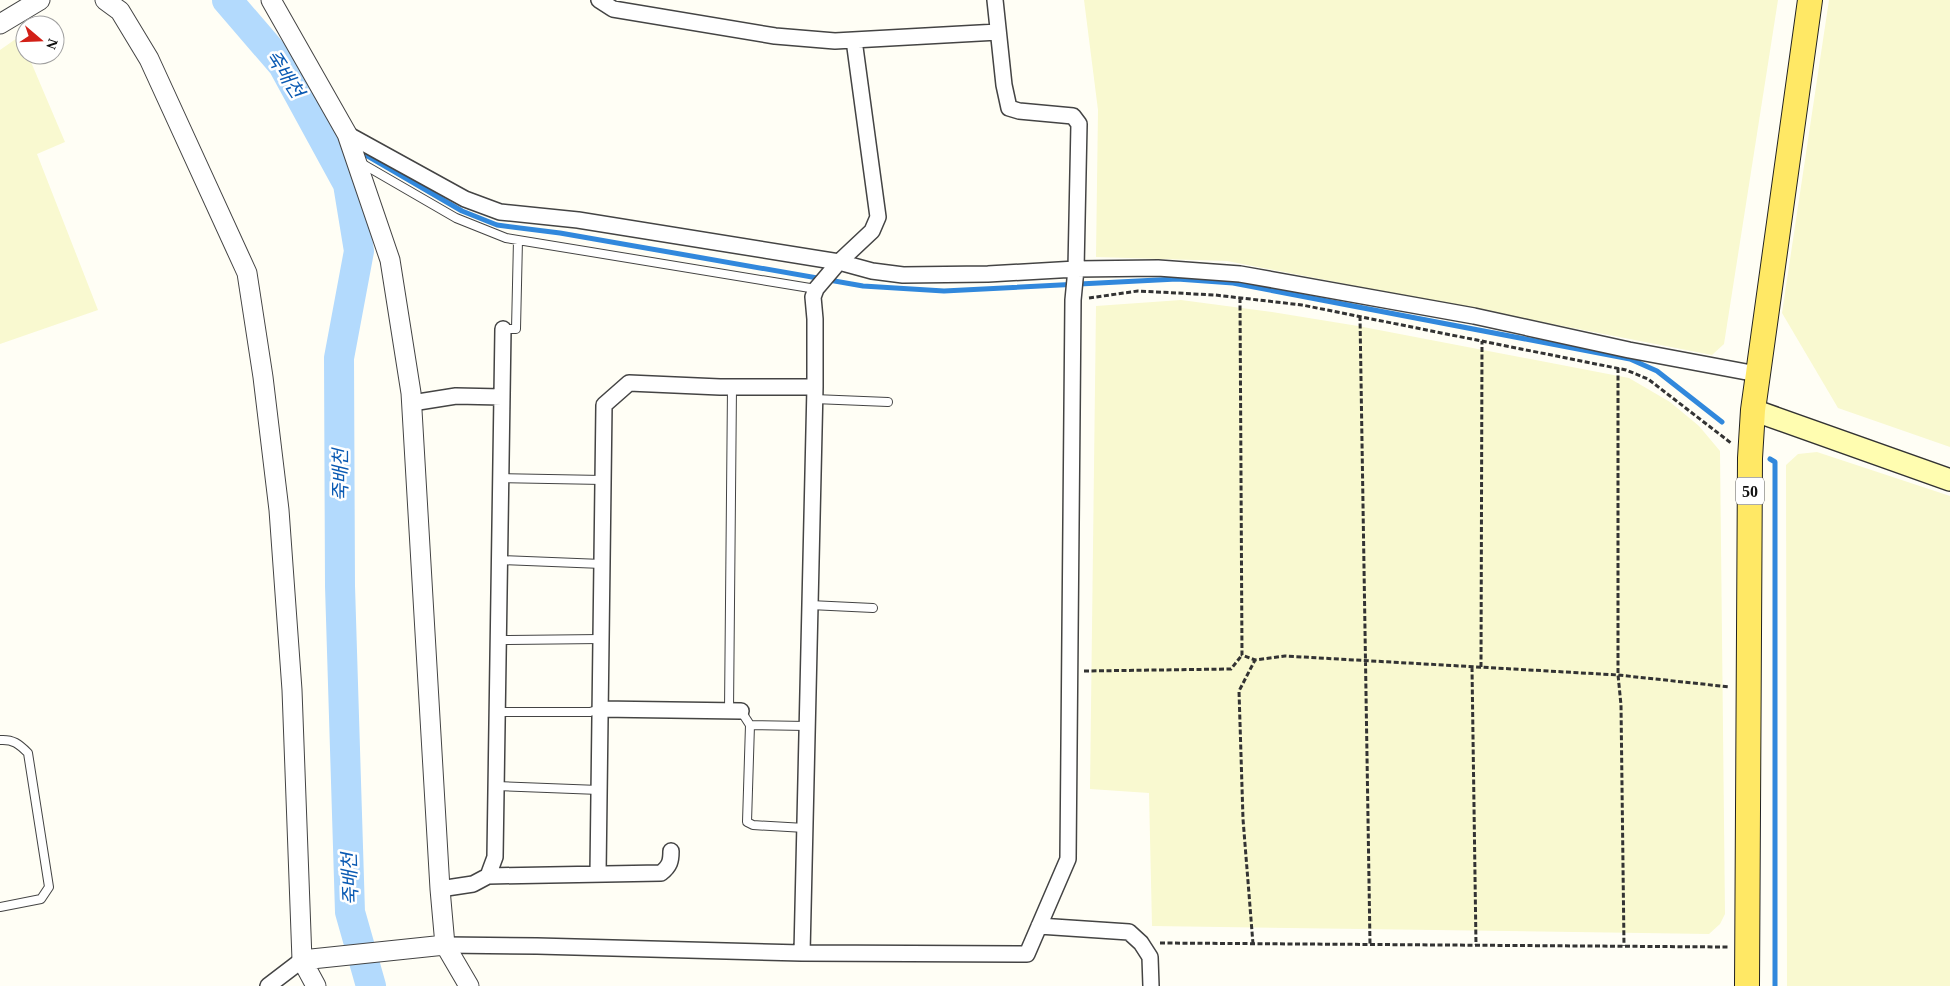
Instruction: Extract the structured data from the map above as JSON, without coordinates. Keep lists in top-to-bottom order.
{
  "streets": {
    "main road": ["50"]
  },
  "water": ["죽배천"],
  "north": "right"
}
